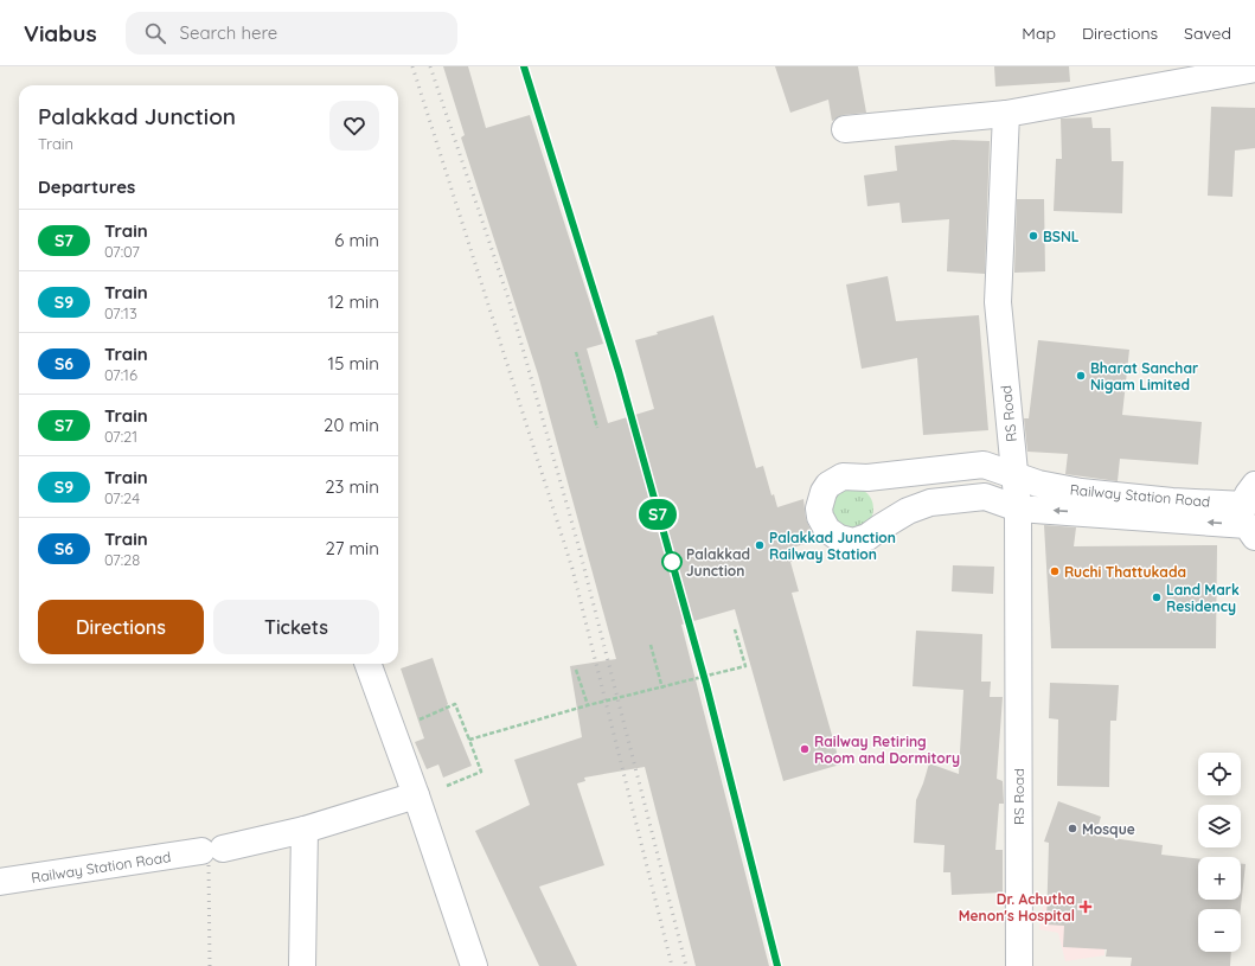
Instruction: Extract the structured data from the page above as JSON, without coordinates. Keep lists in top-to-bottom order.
{
  "streets": {
    "street": ["RS Road", "Railway Station Road"]
  },
  "crossings": [
    ["RS Road", "Railway Station Road"]
  ],
  "places": {
    "other": [
      "BSNL",
      "Bharat Sanchar Nigam Limited",
      "Palakkad Junction Railway Station",
      "Palakkad Junction",
      "Ruchi Thattukada",
      "Land Mark Residency",
      "Railway Retiring Room and Dormitory",
      "Mosque"
    ],
    "health": ["Dr. Achutha Menon's Hospital"]
  },
  "page": {
    "header": "Viabus",
    "search": "Search here",
    "nav": ["Map", "Directions", "Saved"],
    "on_map": "S7",
    "heading": [
      ["Palakkad Junction", "Train"],
      "Departures"
    ],
    "list": [
      {
        "mark": "S7",
        "name": "Train",
        "note": "07:07",
        "value": "6 min"
      },
      {
        "mark": "S9",
        "name": "Train",
        "note": "07:13",
        "value": "12 min"
      },
      {
        "mark": "S6",
        "name": "Train",
        "note": "07:16",
        "value": "15 min"
      },
      {
        "mark": "S7",
        "name": "Train",
        "note": "07:21",
        "value": "20 min"
      },
      {
        "mark": "S9",
        "name": "Train",
        "note": "07:24",
        "value": "23 min"
      },
      {
        "mark": "S6",
        "name": "Train",
        "note": "07:28",
        "value": "27 min"
      }
    ],
    "buttons": ["Directions", "Tickets"],
    "map_buttons": ["+", "−"]
  }
}
